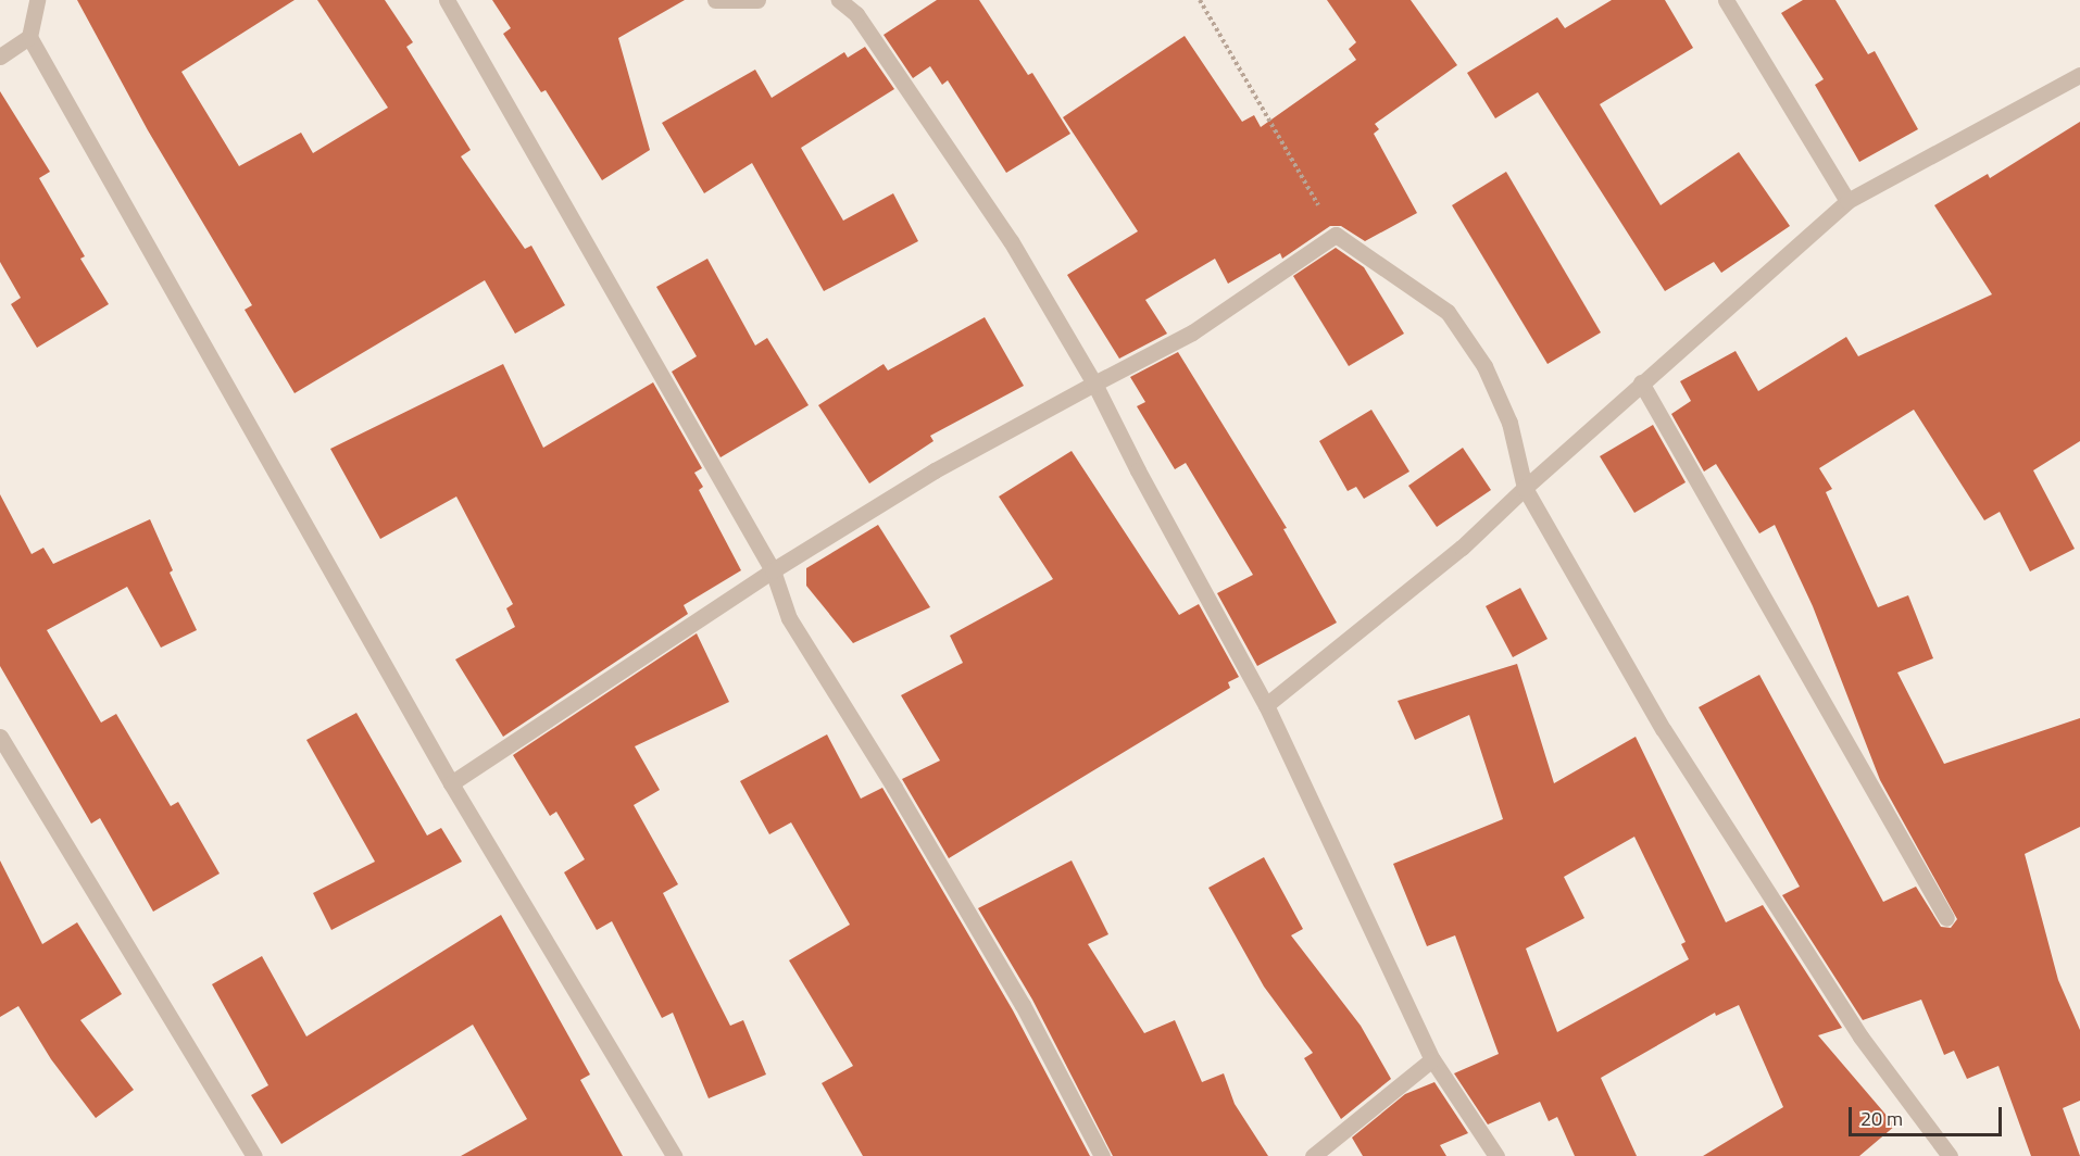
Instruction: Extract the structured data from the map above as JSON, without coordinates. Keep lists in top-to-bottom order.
{
  "scale_bar": "20 m"
}
